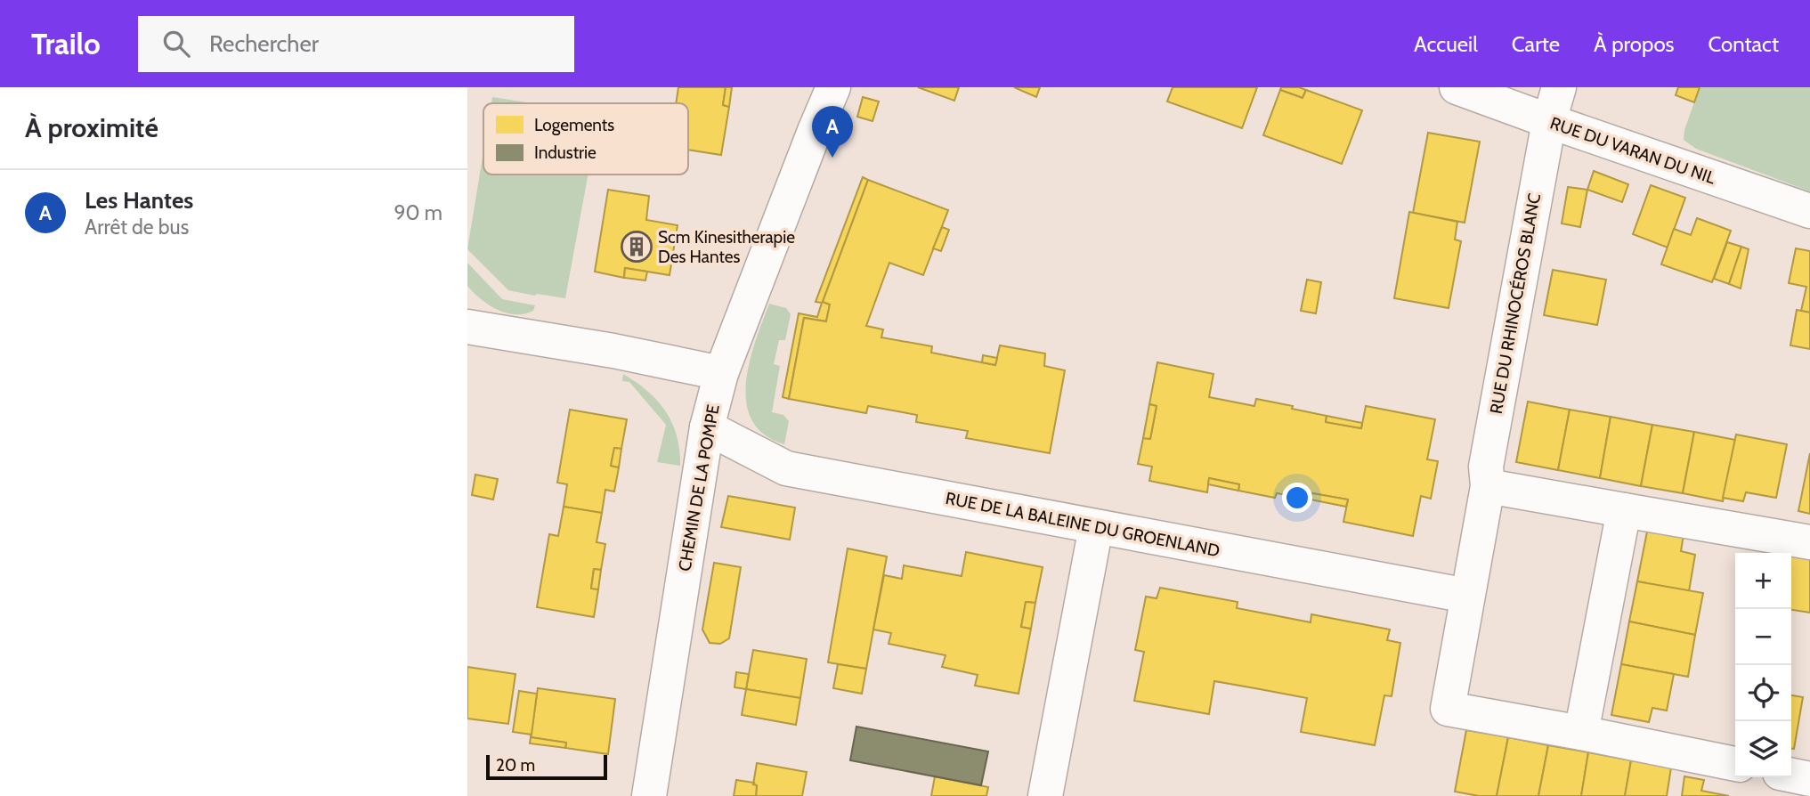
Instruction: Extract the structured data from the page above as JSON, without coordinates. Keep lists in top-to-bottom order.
{
  "streets": {
    "street": [
      "RUE DU VARAN DU NIL",
      "RUE DU RHINOCÉROS BLANC",
      "CHEMIN DE LA POMPE",
      "RUE DE LA BALEINE DU GROENLAND"
    ]
  },
  "crossings": [
    ["RUE DU VARAN DU NIL", "RUE DU RHINOCÉROS BLANC"],
    ["RUE DU RHINOCÉROS BLANC", "RUE DE LA BALEINE DU GROENLAND"],
    ["CHEMIN DE LA POMPE", "RUE DE LA BALEINE DU GROENLAND"]
  ],
  "places": {
    "building": ["Scm Kinesitherapie Des Hantes"]
  },
  "legend": ["Logements", "Industrie"],
  "scale_bar": "20 m",
  "page": {
    "header": "Trailo",
    "search": "Rechercher",
    "nav": [
      "Accueil",
      "Carte",
      "À propos",
      "Contact"
    ],
    "heading": "À proximité",
    "pins": "A",
    "list": [
      {
        "mark": "A",
        "name": "Les Hantes",
        "note": "Arrêt de bus",
        "value": "90 m"
      }
    ],
    "map_buttons": ["+", "−"],
    "scale": "20 m"
  }
}
